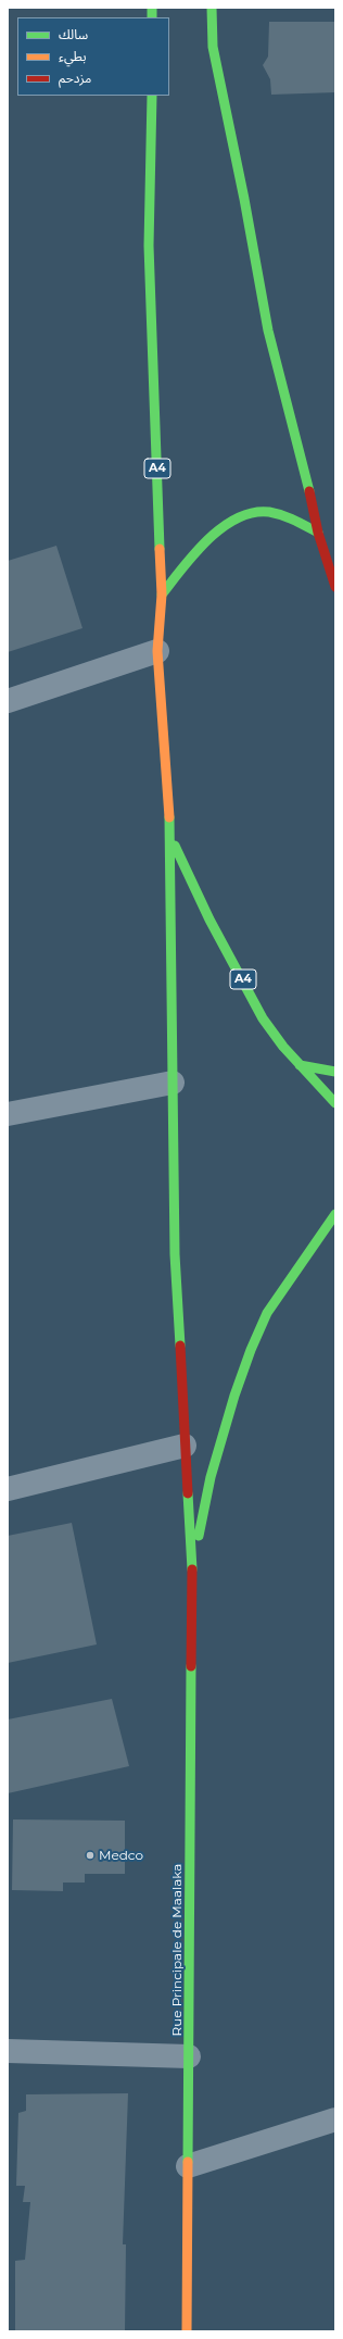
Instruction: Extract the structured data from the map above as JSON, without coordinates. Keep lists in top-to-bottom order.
{
  "streets": {
    "main road": ["A4", "Rue Principale de Maalaka"]
  },
  "places": ["Medco"],
  "legend": ["سالك", "بطيء", "مزدحم"]
}
